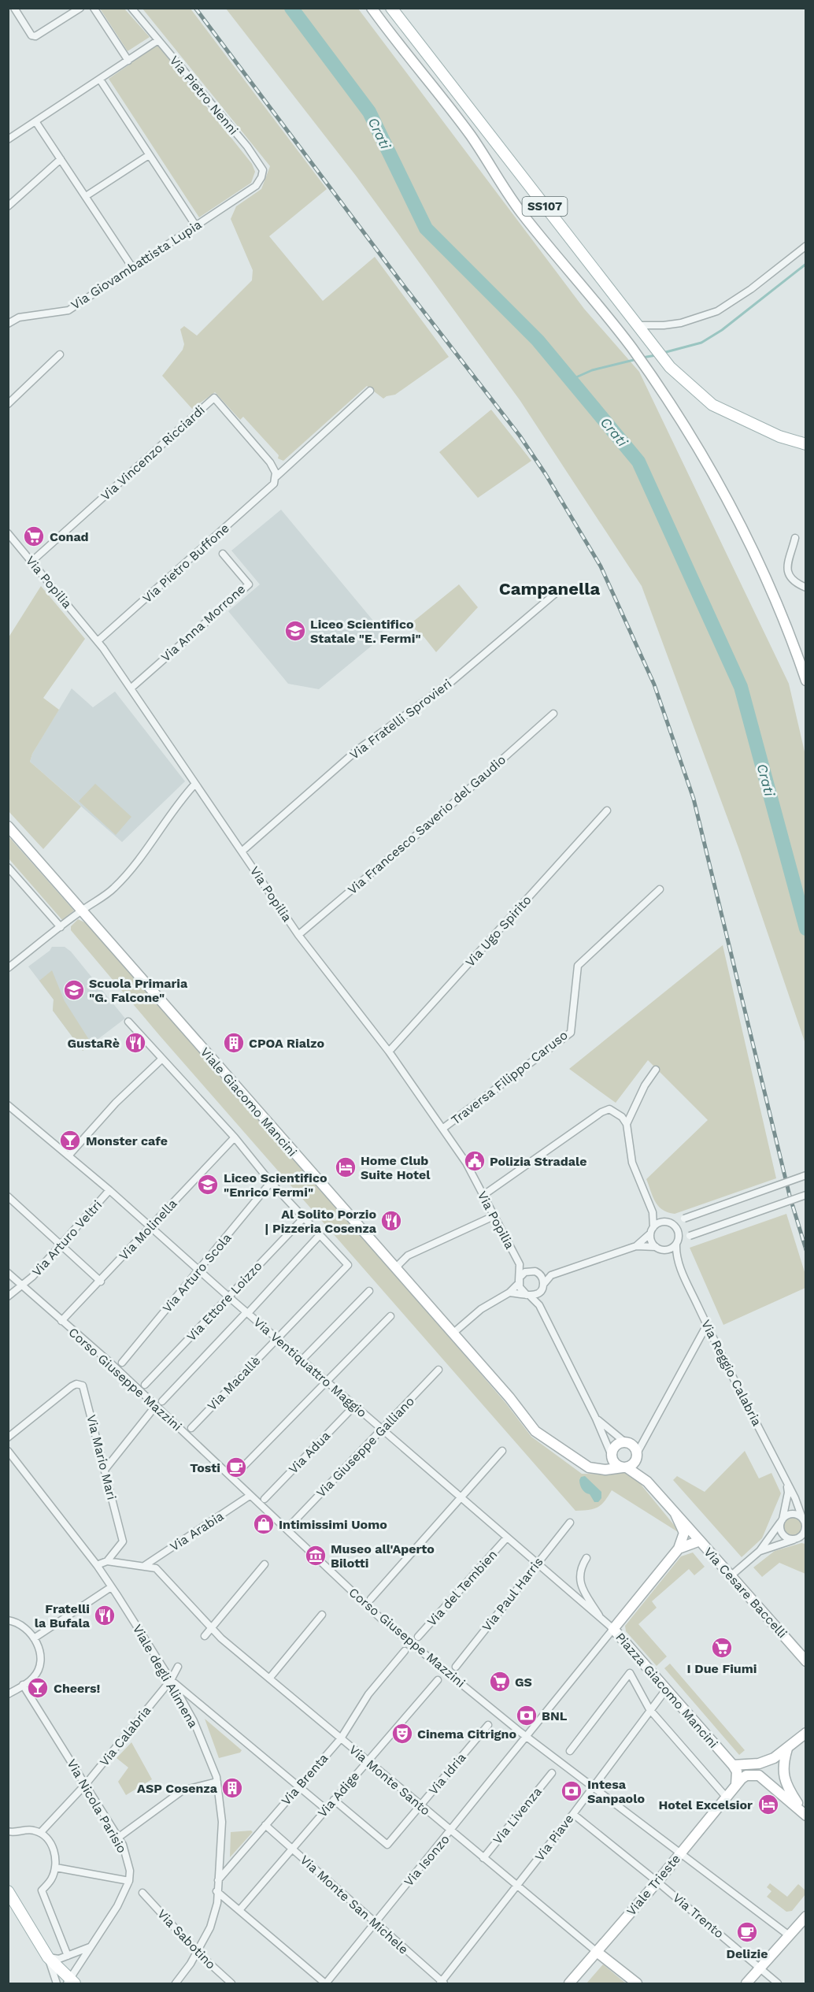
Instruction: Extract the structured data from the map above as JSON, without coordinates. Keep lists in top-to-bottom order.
{
  "streets": {
    "main road": ["SS107"],
    "street": [
      "Via Pietro Nenni",
      "Via Giovambattista Lupia",
      "Via Vincenzo Ricciardi",
      "Via Pietro Buffone",
      "Via Popilia",
      "Via Anna Morrone",
      "Via Fratelli Sprovieri",
      "Via Francesco Saverio del Gaudio",
      "Via Ugo Spirito",
      "Traversa Filippo Caruso",
      "Viale Giacomo Mancini",
      "Via Molinella",
      "Via Arturo Veltri",
      "Via Arturo Scola",
      "Via Ettore Loizzo",
      "Via Ventiquattro Maggio",
      "Via Reggio Calabria",
      "Corso Giuseppe Mazzini",
      "Via Macallè",
      "Via Giuseppe Galliano",
      "Via Adua",
      "Via Mario Mari",
      "Via Arabia",
      "Via del Tembien",
      "Via Cesare Baccelli",
      "Via Paul Harris",
      "Viale degli Alimena",
      "Piazza Giacomo Mancini",
      "Via Calabria",
      "Via Idria",
      "Via Brenta",
      "Via Monte Santo",
      "Via Adige",
      "Via Nicola Parisio",
      "Via Livenza",
      "Via Piave",
      "Via Isonzo",
      "Viale Trieste",
      "Via Monte San Michele",
      "Via Trento",
      "Via Sabotino"
    ]
  },
  "crossings": [
    ["Via Pietro Nenni", "Via Giovambattista Lupia"],
    ["Via Vincenzo Ricciardi", "Via Pietro Buffone"],
    ["Via Vincenzo Ricciardi", "Via Popilia"],
    ["Via Pietro Buffone", "Via Popilia"],
    ["Via Popilia", "Via Anna Morrone"],
    ["Via Popilia", "Via Fratelli Sprovieri"],
    ["Via Popilia", "Via Francesco Saverio del Gaudio"],
    ["Via Popilia", "Via Ugo Spirito"],
    ["Via Popilia", "Traversa Filippo Caruso"],
    ["Via Molinella", "Via Ventiquattro Maggio"],
    ["Via Molinella", "Corso Giuseppe Mazzini"],
    ["Via Arturo Veltri", "Via Ventiquattro Maggio"],
    ["Via Arturo Veltri", "Corso Giuseppe Mazzini"],
    ["Via Arturo Scola", "Via Ventiquattro Maggio"],
    ["Via Ettore Loizzo", "Via Ventiquattro Maggio"],
    ["Via Ventiquattro Maggio", "Via Macallè"],
    ["Via Ventiquattro Maggio", "Via Giuseppe Galliano"],
    ["Via Ventiquattro Maggio", "Via Adua"],
    ["Via Ventiquattro Maggio", "Via del Tembien"],
    ["Via Ventiquattro Maggio", "Via Paul Harris"],
    ["Via Ventiquattro Maggio", "Piazza Giacomo Mancini"],
    ["Via Ventiquattro Maggio", "Via Isonzo"],
    ["Corso Giuseppe Mazzini", "Via Arabia"],
    ["Corso Giuseppe Mazzini", "Via Piave"],
    ["Corso Giuseppe Mazzini", "Via Isonzo"],
    ["Corso Giuseppe Mazzini", "Viale Trieste"],
    ["Via Arabia", "Via Monte Santo"],
    ["Via Cesare Baccelli", "Piazza Giacomo Mancini"],
    ["Viale degli Alimena", "Via Calabria"],
    ["Viale degli Alimena", "Via Brenta"],
    ["Viale degli Alimena", "Via Sabotino"],
    ["Piazza Giacomo Mancini", "Via Piave"],
    ["Piazza Giacomo Mancini", "Via Isonzo"],
    ["Via Calabria", "Via Nicola Parisio"],
    ["Via Idria", "Via Monte Santo"],
    ["Via Idria", "Via Adige"],
    ["Via Brenta", "Via Monte Santo"],
    ["Via Brenta", "Via Monte San Michele"],
    ["Via Monte Santo", "Via Adige"],
    ["Via Monte Santo", "Via Livenza"],
    ["Via Monte Santo", "Via Piave"],
    ["Via Monte Santo", "Via Isonzo"],
    ["Via Monte Santo", "Viale Trieste"],
    ["Via Adige", "Via Monte San Michele"],
    ["Via Piave", "Via Monte San Michele"],
    ["Via Piave", "Via Trento"],
    ["Via Isonzo", "Via Monte San Michele"],
    ["Viale Trieste", "Via Trento"]
  ],
  "districts": ["Campanella"],
  "water": ["Crati"],
  "places": {
    "supermarket": ["Conad", "I Due Fiumi", "GS"],
    "school or university": ["Liceo Scientifico Statale \"E. Fermi\"", "Scuola Primaria \"G. Falcone\"", "Liceo Scientifico \"Enrico Fermi\""],
    "restaurant": ["GustaRè", "Al Solito Porzio | Pizzeria Cosenza", "Fratelli la Bufala"],
    "building": ["CPOA Rialzo", "ASP Cosenza"],
    "bar": ["Monster cafe", "Cheers!"],
    "public building": ["Polizia Stradale"],
    "hotel": ["Home Club Suite Hotel", "Hotel Excelsior"],
    "cafe": ["Tosti", "Delizie"],
    "shop": ["Intimissimi Uomo"],
    "museum": ["Museo all'Aperto Bilotti"],
    "bank": ["BNL", "Intesa Sanpaolo"],
    "theatre": ["Cinema Citrigno"]
  }
}
